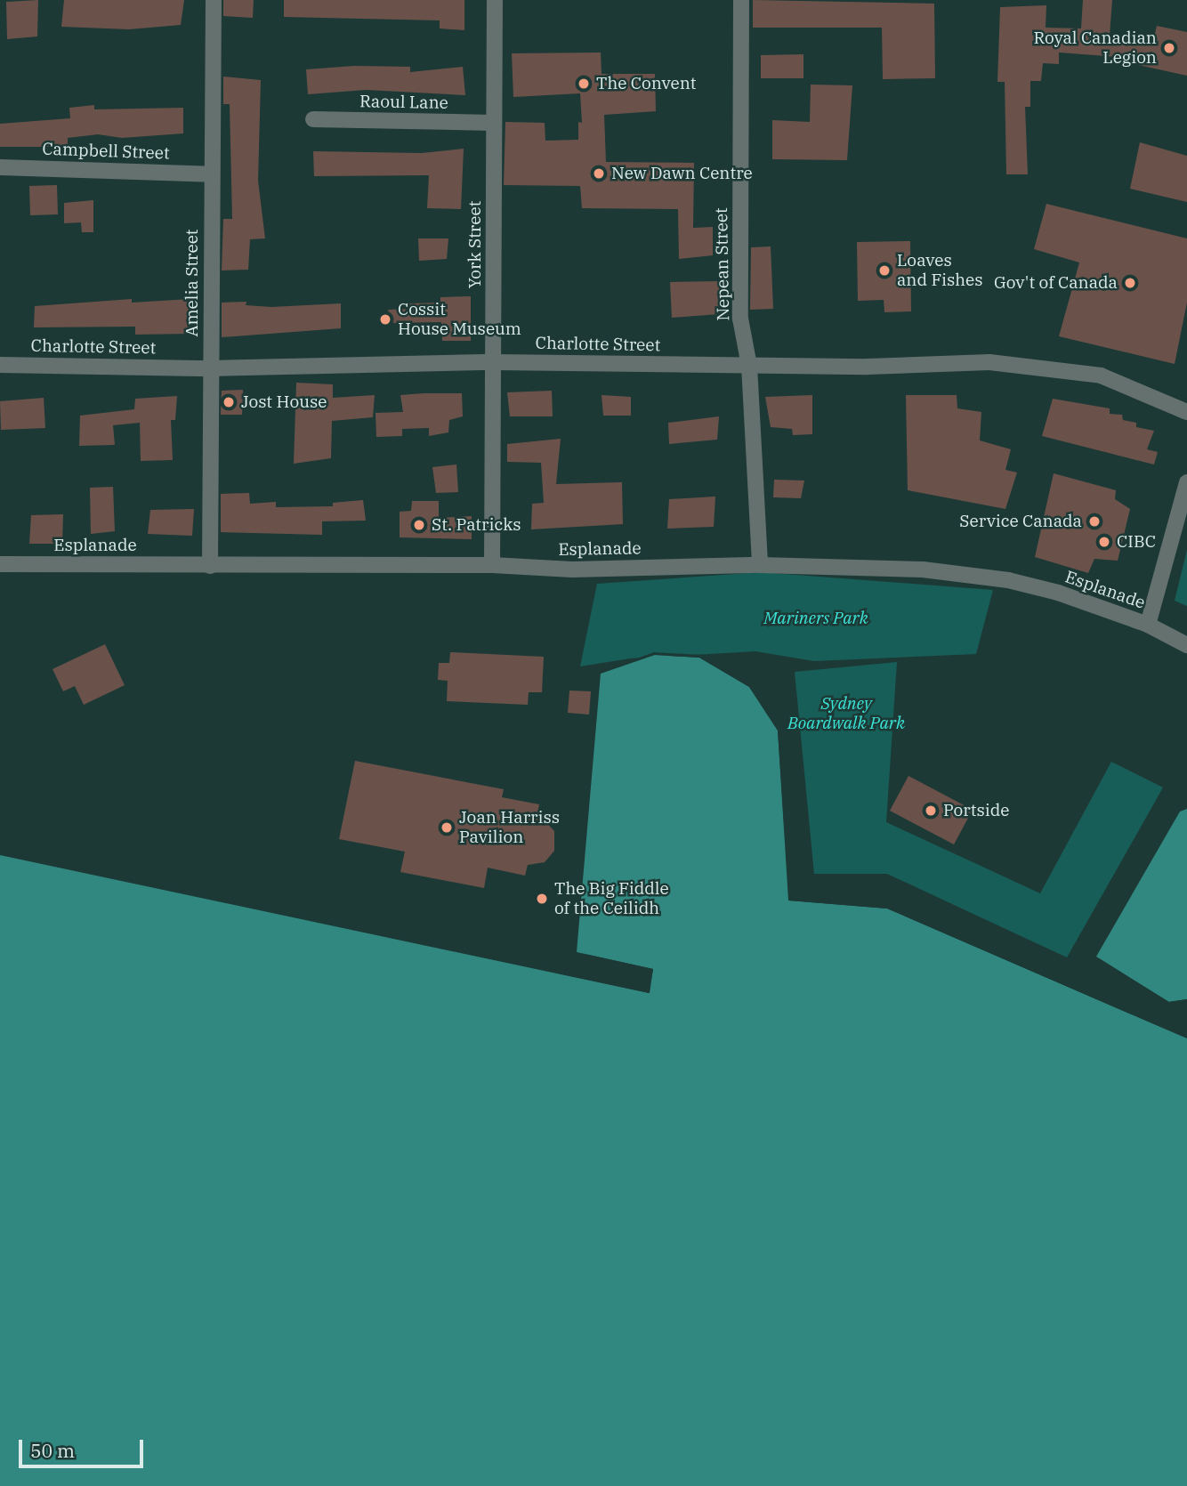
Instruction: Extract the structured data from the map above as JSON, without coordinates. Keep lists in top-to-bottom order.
{
  "streets": {
    "street": [
      "Raoul Lane",
      "Campbell Street",
      "York Street",
      "Nepean Street",
      "Amelia Street",
      "Charlotte Street",
      "Esplanade"
    ]
  },
  "crossings": [
    ["Raoul Lane", "York Street"],
    ["Campbell Street", "Amelia Street"],
    ["York Street", "Charlotte Street"],
    ["York Street", "Esplanade"],
    ["Nepean Street", "Charlotte Street"],
    ["Nepean Street", "Esplanade"],
    ["Amelia Street", "Charlotte Street"],
    ["Amelia Street", "Esplanade"]
  ],
  "parks": ["Mariners Park", "Sydney Boardwalk Park"],
  "places": [
    "Royal Canadian Legion",
    "The Convent",
    "New Dawn Centre",
    "Loaves and Fishes",
    "Gov't of Canada",
    "Cossit House Museum",
    "Jost House",
    "Service Canada",
    "St. Patricks",
    "CIBC",
    "Portside",
    "Joan Harriss Pavilion",
    "The Big Fiddle of the Ceilidh"
  ],
  "scale_bar": "50 m"
}
